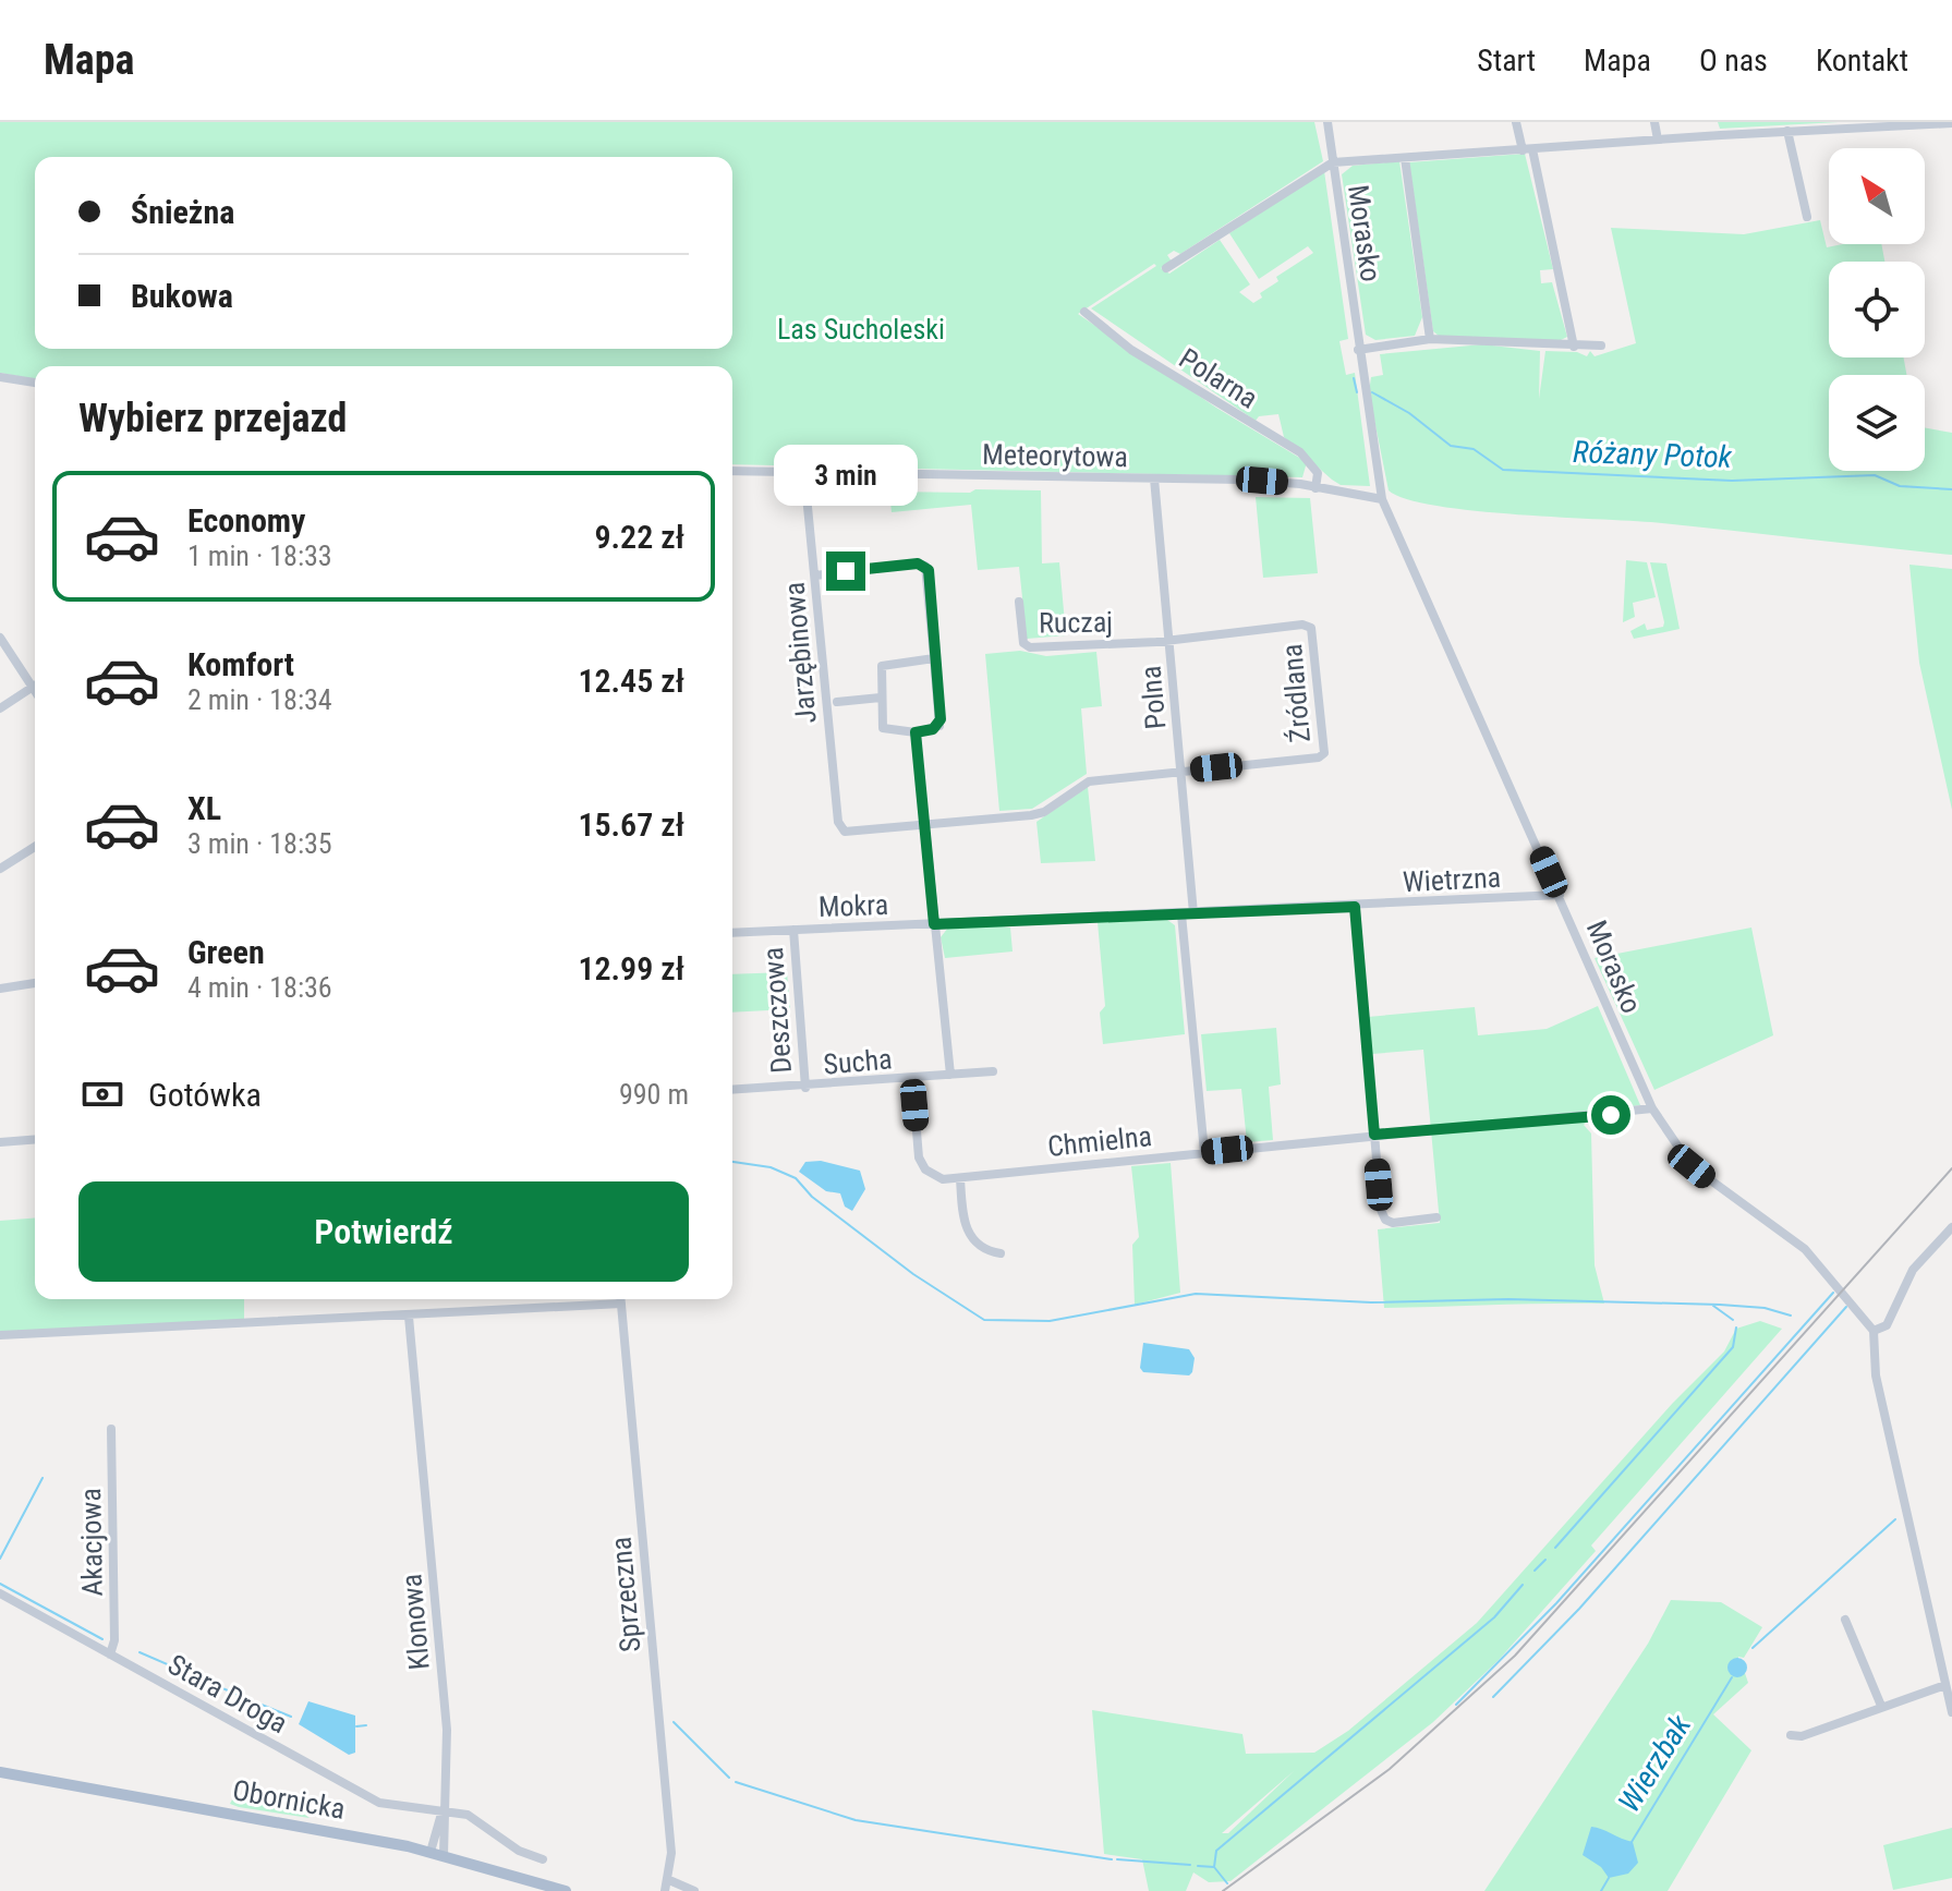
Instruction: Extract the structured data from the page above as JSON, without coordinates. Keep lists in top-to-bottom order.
{
  "streets": {
    "main road": ["Obornicka"],
    "street": [
      "Morasko",
      "Polarna",
      "Meteorytowa",
      "Ruczaj",
      "Jarzębinowa",
      "Źródlana",
      "Polna",
      "Wietrzna",
      "Mokra",
      "Deszczowa",
      "Sucha",
      "Chmielna",
      "Akacjowa",
      "Sprzeczna",
      "Klonowa",
      "Stara Droga"
    ]
  },
  "crossings": [
    ["Morasko", "Meteorytowa"],
    ["Morasko", "Wietrzna"],
    ["Morasko", "Chmielna"],
    ["Polarna", "Meteorytowa"],
    ["Meteorytowa", "Jarzębinowa"],
    ["Meteorytowa", "Polna"],
    ["Ruczaj", "Źródlana"],
    ["Ruczaj", "Polna"],
    ["Źródlana", "Polna"],
    ["Polna", "Mokra"],
    ["Wietrzna", "Mokra"],
    ["Mokra", "Deszczowa"],
    ["Deszczowa", "Sucha"],
    ["Sucha", "Chmielna"],
    ["Akacjowa", "Stara Droga"],
    ["Klonowa", "Stara Droga"]
  ],
  "water": ["Różany Potok", "Wierzbak"],
  "parks": ["Las Sucholeski"],
  "north": "top left",
  "page": {
    "header": "Mapa",
    "nav": [
      "Start",
      "Mapa",
      "O nas",
      "Kontakt"
    ],
    "banner": ["Śnieżna", "Bukowa"],
    "heading": "Wybierz przejazd",
    "bubble": "3 min",
    "list": [
      {
        "name": "Economy",
        "note": "1 min · 18:33",
        "value": "9.22 zł"
      },
      {
        "name": "Komfort",
        "note": "2 min · 18:34",
        "value": "12.45 zł"
      },
      {
        "name": "XL",
        "note": "3 min · 18:35",
        "value": "15.67 zł"
      },
      {
        "name": "Green",
        "note": "4 min · 18:36",
        "value": "12.99 zł"
      }
    ],
    "pay": ["Gotówka", "990 m"],
    "buttons": "Potwierdź"
  }
}
